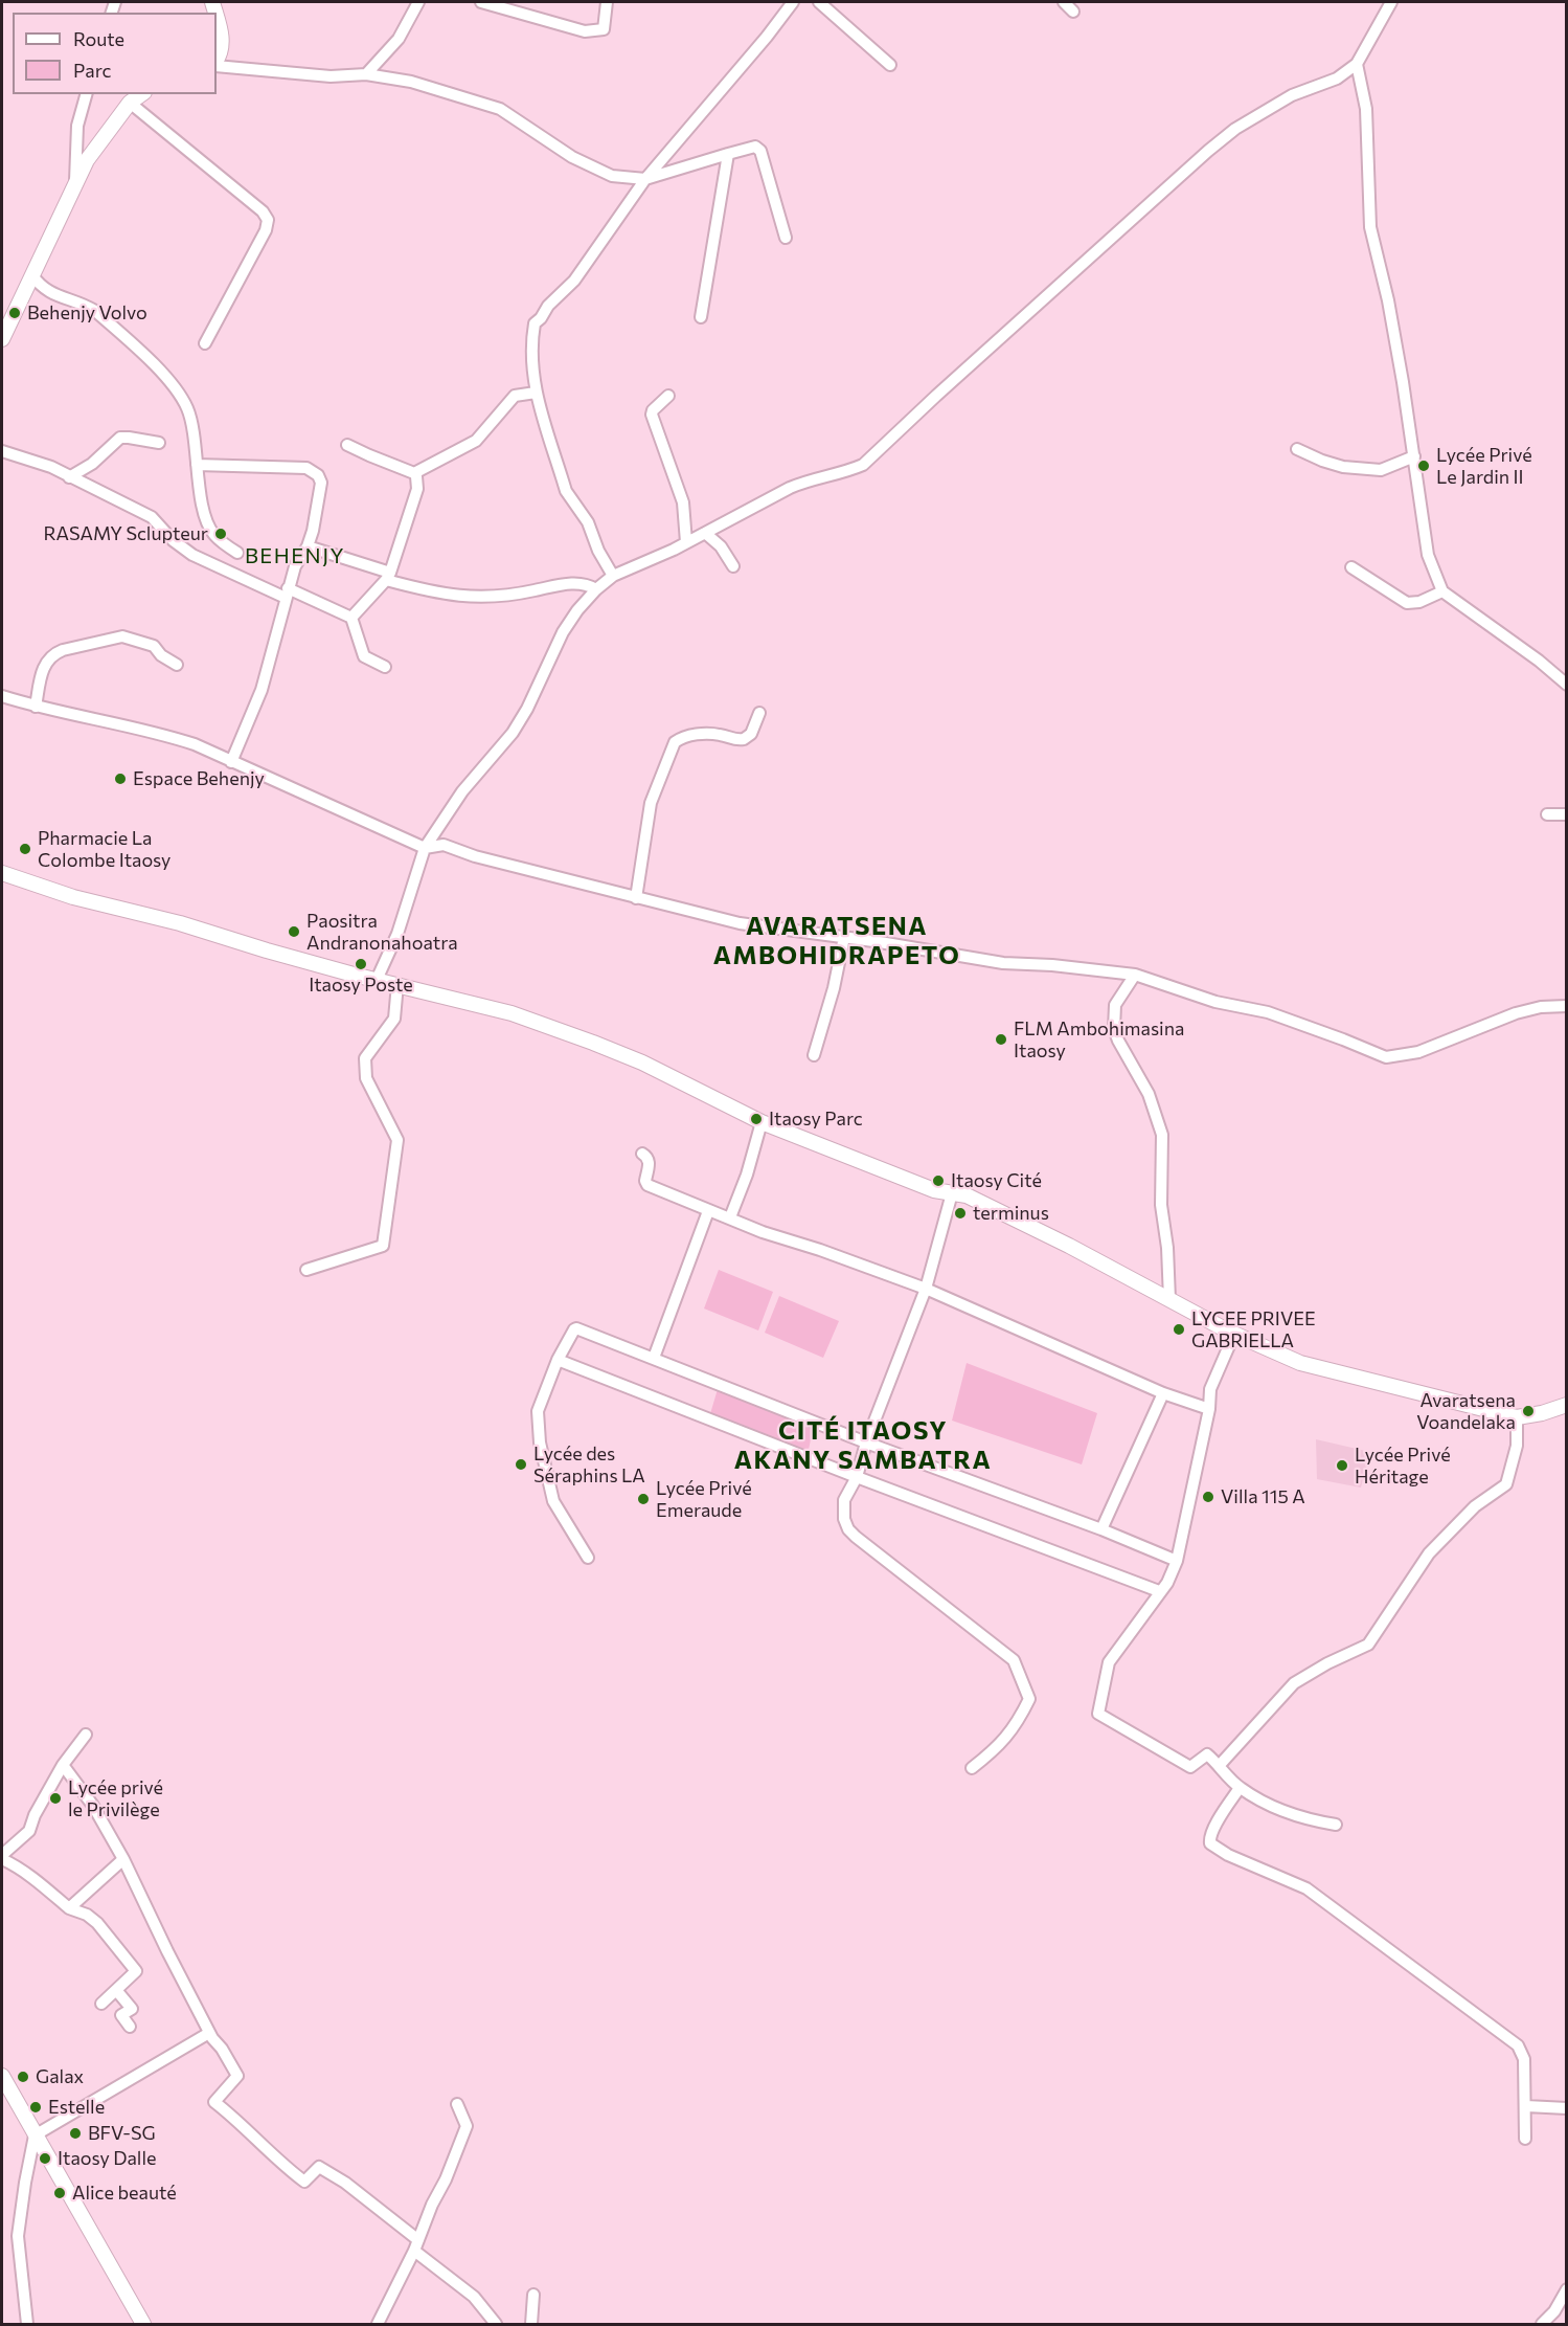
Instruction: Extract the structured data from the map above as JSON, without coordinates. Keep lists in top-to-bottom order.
{
  "districts": ["BEHENJY", "AVARATSENA AMBOHIDRAPETO", "CITÉ ITAOSY AKANY SAMBATRA"],
  "places": [
    "Behenjy Volvo",
    "Lycée Privé Le Jardin II",
    "RASAMY Sclupteur",
    "Espace Behenjy",
    "Pharmacie La Colombe Itaosy",
    "Paositra Andranonahoatra",
    "Itaosy Poste",
    "FLM Ambohimasina Itaosy",
    "Itaosy Parc",
    "Itaosy Cité",
    "terminus",
    "LYCEE PRIVEE GABRIELLA",
    "Avaratsena Voandelaka",
    "Lycée des Séraphins LA",
    "Lycée Privé Héritage",
    "Villa 115 A",
    "Lycée Privé Emeraude",
    "Lycée privé le Privilège",
    "Galax",
    "Estelle",
    "BFV-SG",
    "Itaosy Dalle",
    "Alice beauté"
  ],
  "legend": ["Route", "Parc"]
}
